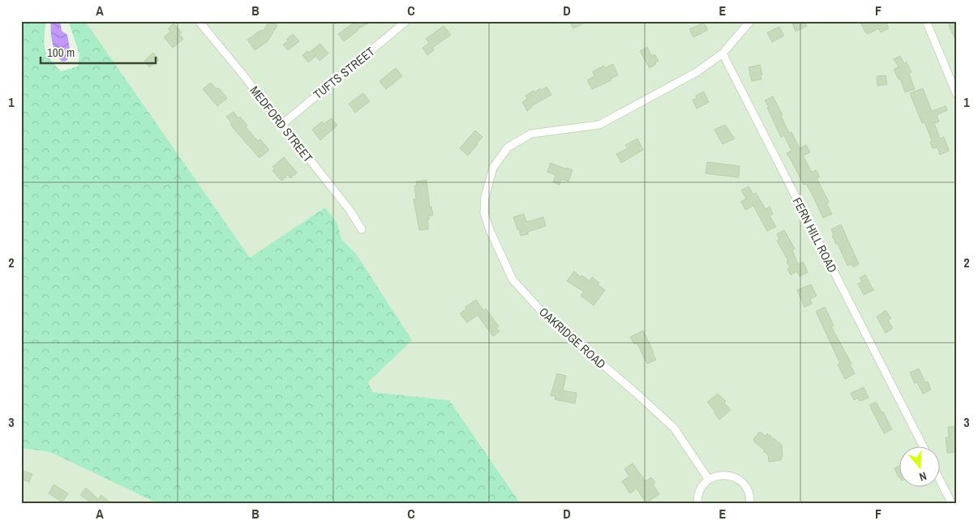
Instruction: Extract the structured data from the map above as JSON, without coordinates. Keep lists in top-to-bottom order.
{
  "streets": {
    "street": [
      "TUFTS STREET",
      "MEDFORD STREET",
      "FERN HILL ROAD",
      "OAKRIDGE ROAD"
    ]
  },
  "crossings": [
    ["TUFTS STREET", "MEDFORD STREET"],
    ["FERN HILL ROAD", "OAKRIDGE ROAD"]
  ],
  "scale_bar": "100 m",
  "north": "bottom",
  "grid": {
    "columns": [
      "A",
      "B",
      "C",
      "D",
      "E",
      "F"
    ],
    "rows": ["1", "2", "3"]
  }
}
